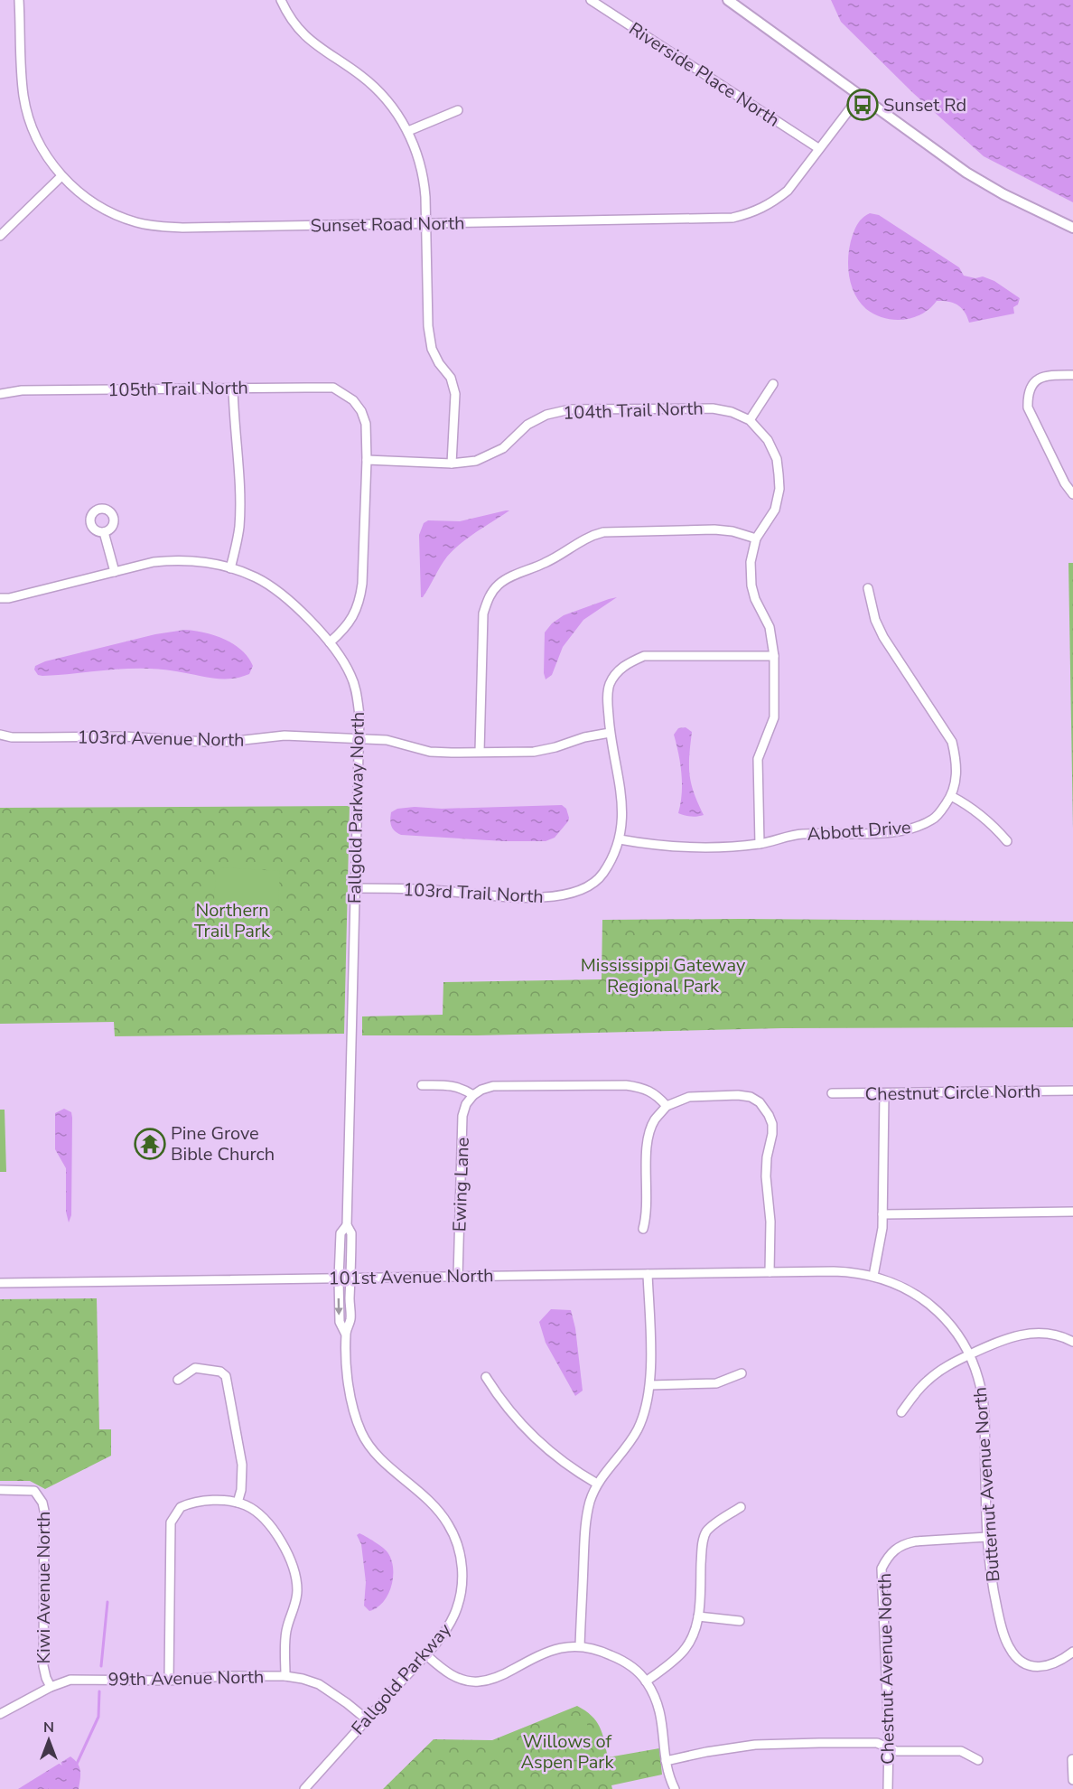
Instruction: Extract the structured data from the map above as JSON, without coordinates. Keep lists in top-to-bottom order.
{
  "streets": {
    "street": [
      "Riverside Place North",
      "Sunset Road North",
      "105th Trail North",
      "104th Trail North",
      "103rd Avenue North",
      "Fallgold Parkway North",
      "Abbott Drive",
      "103rd Trail North",
      "Chestnut Circle North",
      "Ewing Lane",
      "101st Avenue North",
      "Butternut Avenue North",
      "Kiwi Avenue North",
      "Chestnut Avenue North",
      "99th Avenue North",
      "Fallgold Parkway"
    ]
  },
  "crossings": [
    ["Riverside Place North", "Sunset Road North"],
    ["105th Trail North", "104th Trail North"],
    ["103rd Avenue North", "Fallgold Parkway North"],
    ["103rd Avenue North", "103rd Trail North"],
    ["Fallgold Parkway North", "103rd Trail North"],
    ["Fallgold Parkway North", "101st Avenue North"],
    ["Fallgold Parkway North", "Fallgold Parkway"],
    ["Abbott Drive", "103rd Trail North"],
    ["Ewing Lane", "101st Avenue North"],
    ["101st Avenue North", "Butternut Avenue North"],
    ["Butternut Avenue North", "Chestnut Avenue North"],
    ["Kiwi Avenue North", "99th Avenue North"],
    ["99th Avenue North", "Fallgold Parkway"]
  ],
  "parks": ["Northern Trail Park", "Mississippi Gateway Regional Park", "Willows of Aspen Park"],
  "places": {
    "bus stop": ["Sunset Rd"],
    "temple": ["Pine Grove Bible Church"]
  },
  "north": "top"
}
